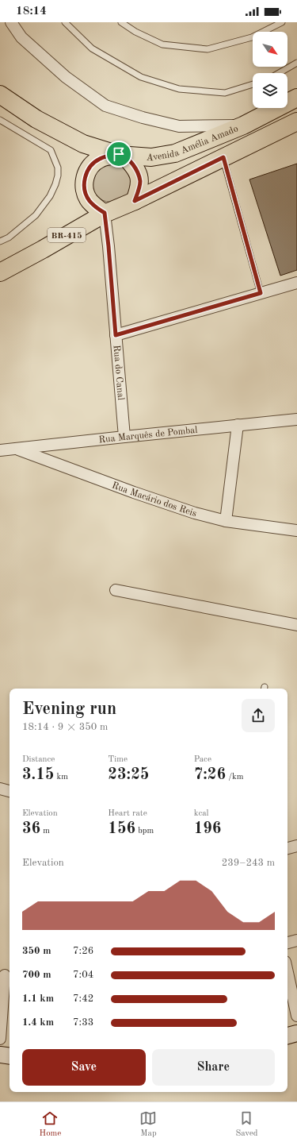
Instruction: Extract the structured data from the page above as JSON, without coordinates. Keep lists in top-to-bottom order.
{
  "streets": {
    "main road": ["Avenida Amélia Amado", "BR-415"],
    "street": ["Rua do Canal", "Rua Marquês de Pombal", "Rua Macário dos Reis"]
  },
  "crossings": [
    ["Avenida Amélia Amado", "BR-415"],
    ["Avenida Amélia Amado", "Rua do Canal"],
    ["BR-415", "Rua do Canal"],
    ["Rua do Canal", "Rua Marquês de Pombal"],
    ["Rua Marquês de Pombal", "Rua Macário dos Reis"]
  ],
  "north": "bottom right",
  "page": {
    "status": "18:14",
    "heading": ["Evening run", "18:14 · 9 × 350 m"],
    "stats": [
      ["Distance", "3.15 km"],
      ["Time", "23:25"],
      ["Pace", "7:26 /km"],
      ["Elevation", "36 m"],
      ["Heart rate", "156 bpm"],
      ["kcal", "196"]
    ],
    "chart": ["Elevation", "239–243 m"],
    "list": [
      {
        "name": "350 m",
        "note": "7:26"
      },
      {
        "name": "700 m",
        "note": "7:04"
      },
      {
        "name": "1.1 km",
        "note": "7:42"
      },
      {
        "name": "1.4 km",
        "note": "7:33"
      }
    ],
    "buttons": ["Save", "Share"],
    "tabs": ["Home", "Map", "Saved"]
  }
}
